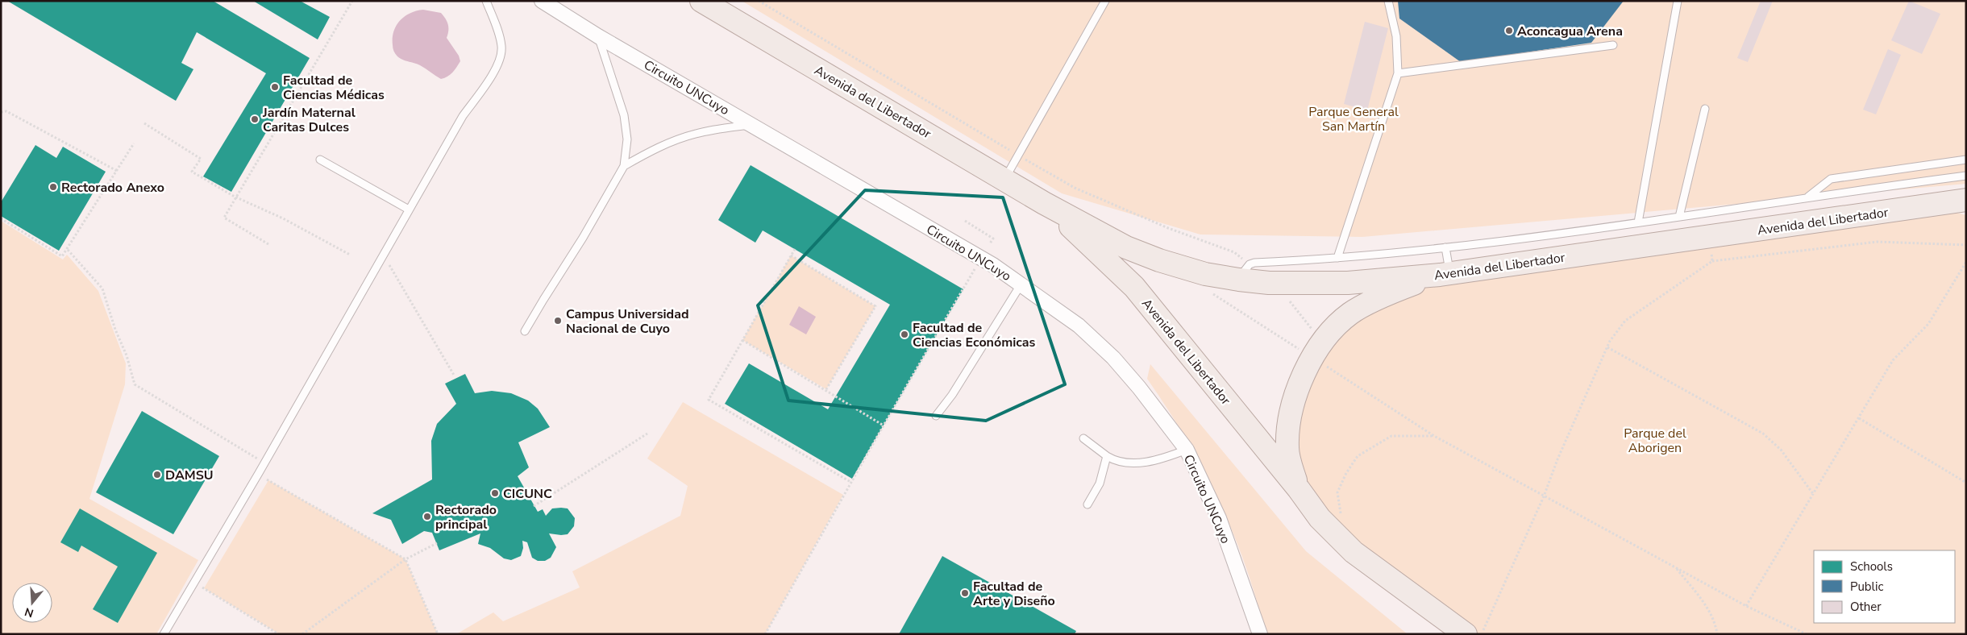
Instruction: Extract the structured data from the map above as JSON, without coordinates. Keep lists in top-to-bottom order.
{
  "streets": {
    "main road": ["Avenida del Libertador"],
    "street": ["Circuito UNCuyo"]
  },
  "parks": ["Parque General San Martín", "Parque del Aborigen"],
  "places": [
    "Aconcagua Arena",
    "Facultad de Ciencias Médicas",
    "Jardín Maternal Caritas Dulces",
    "Rectorado Anexo",
    "Campus Universidad Nacional de Cuyo",
    "Facultad de Ciencias Económicas",
    "DAMSU",
    "CICUNC",
    "Rectorado principal",
    "Facultad de Arte y Diseño"
  ],
  "legend": ["Schools", "Public", "Other"],
  "north": "bottom"
}
